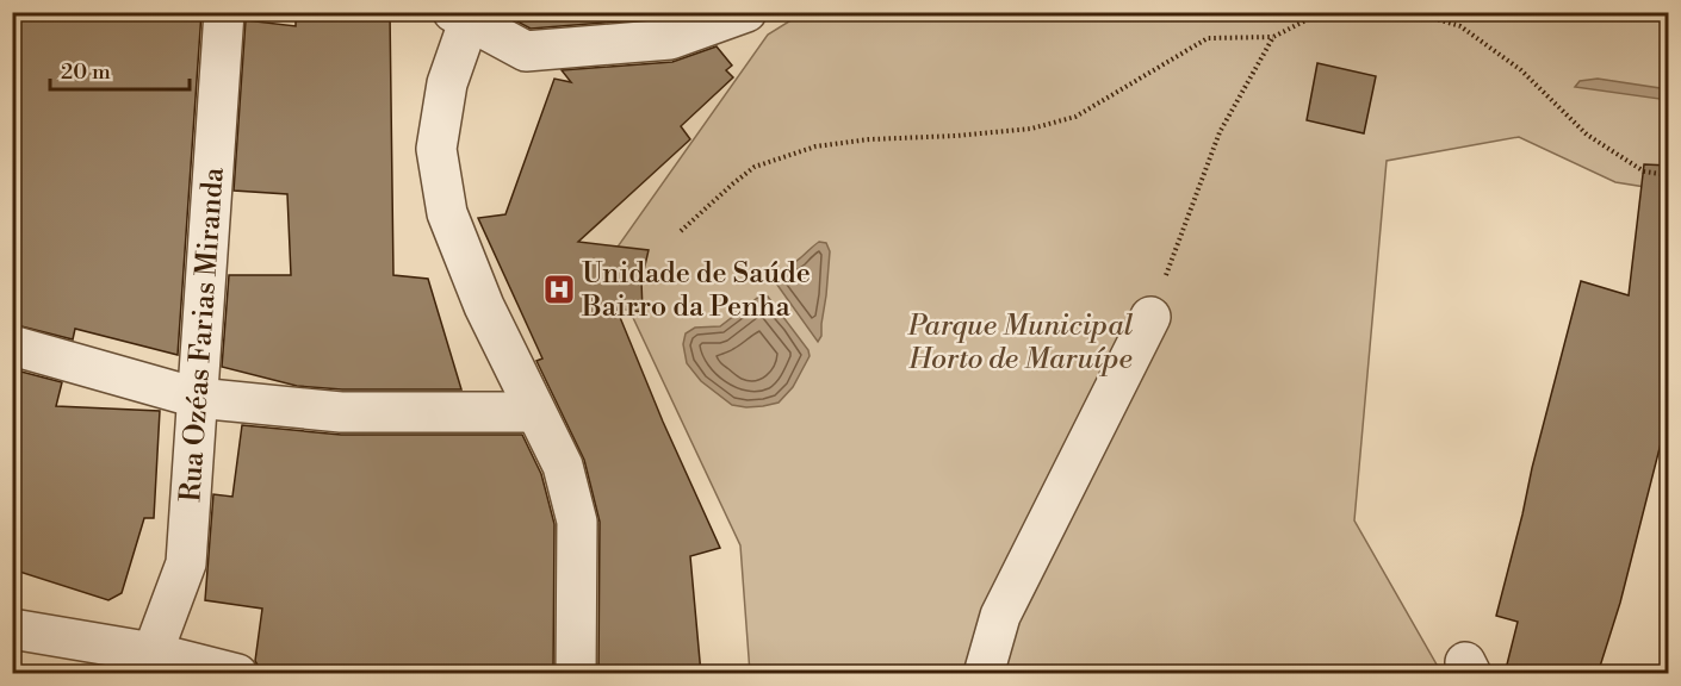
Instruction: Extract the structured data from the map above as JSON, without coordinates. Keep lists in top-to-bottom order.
{
  "streets": {
    "street": ["Rua Ozéas Farias Miranda"]
  },
  "parks": ["Parque Municipal Horto de Maruípe"],
  "places": {
    "hospital": ["Unidade de Saúde Bairro da Penha"]
  },
  "scale_bar": "20 m"
}
